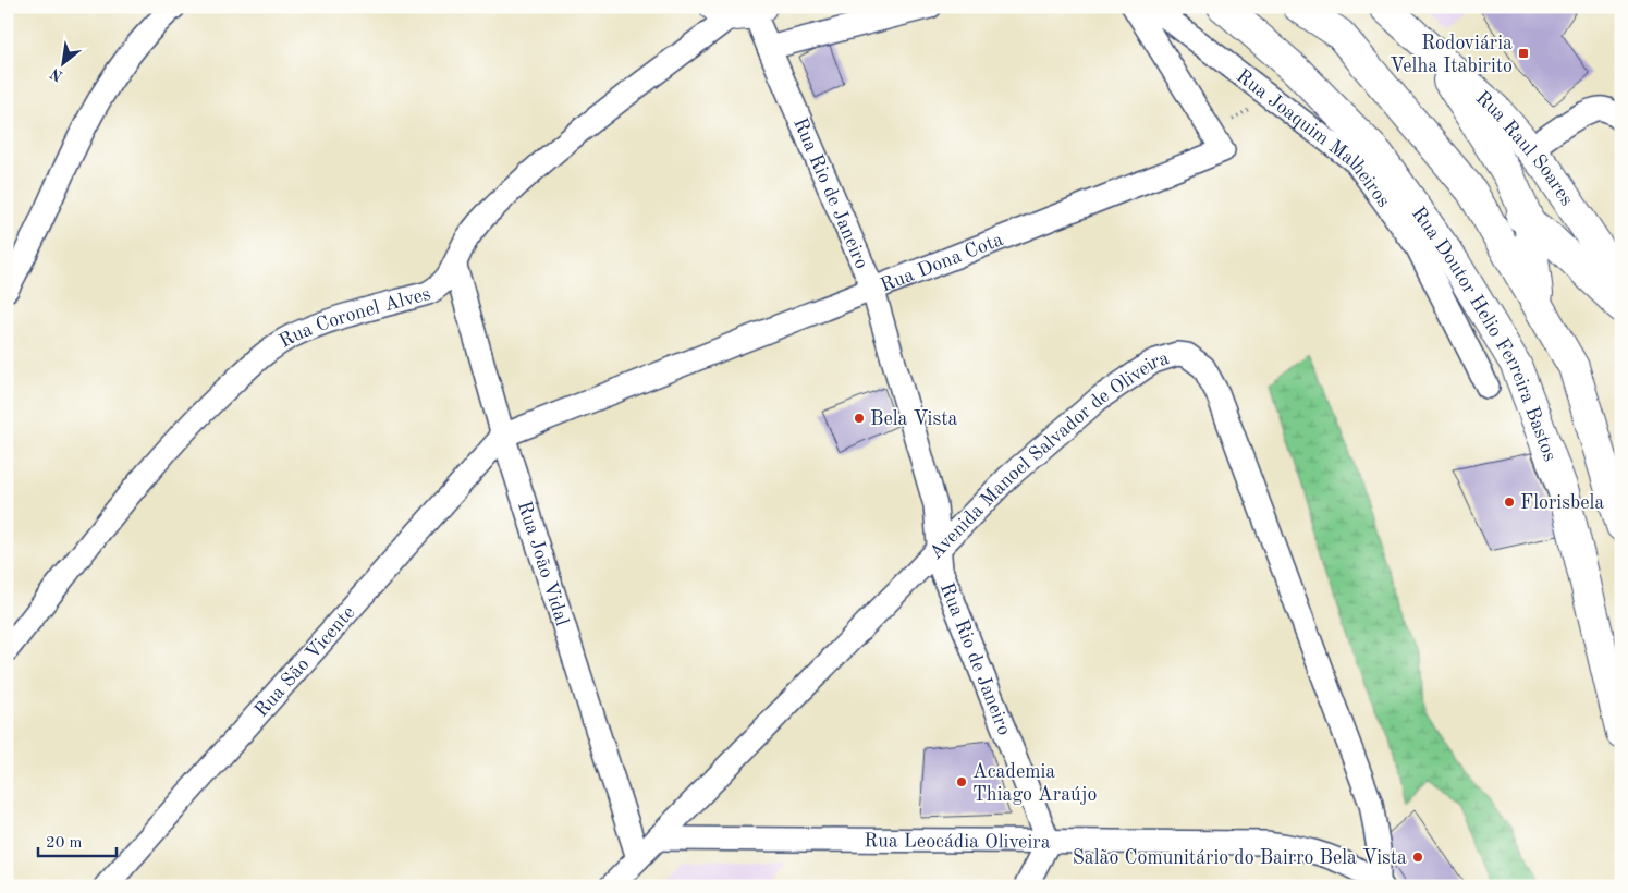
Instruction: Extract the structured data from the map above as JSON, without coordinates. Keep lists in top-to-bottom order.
{
  "streets": {
    "street": [
      "Rua Joaquim Malheiros",
      "Rua Raul Soares",
      "Rua Rio de Janeiro",
      "Rua Dona Cota",
      "Rua Coronel Alves",
      "Rua Doutor Helio Ferreira Bastos",
      "Avenida Manoel Salvador de Oliveira",
      "Rua João Vidal",
      "Rua São Vicente",
      "Rua Leocádia Oliveira"
    ]
  },
  "crossings": [
    ["Rua Rio de Janeiro", "Rua Dona Cota"],
    ["Rua Rio de Janeiro", "Rua Coronel Alves"],
    ["Rua Rio de Janeiro", "Avenida Manoel Salvador de Oliveira"],
    ["Rua Rio de Janeiro", "Rua Leocádia Oliveira"],
    ["Rua Dona Cota", "Rua João Vidal"],
    ["Rua Dona Cota", "Rua São Vicente"],
    ["Rua Coronel Alves", "Rua João Vidal"],
    ["Avenida Manoel Salvador de Oliveira", "Rua João Vidal"],
    ["Avenida Manoel Salvador de Oliveira", "Rua Leocádia Oliveira"],
    ["Rua João Vidal", "Rua São Vicente"]
  ],
  "places": {
    "transit": ["Rodoviária Velha Itabirito"],
    "other": [
      "Bela Vista",
      "Florisbela",
      "Academia Thiago Araújo",
      "Salão Comunitário do Bairro Bela Vista"
    ]
  },
  "scale_bar": "20 m",
  "north": "bottom left"
}
